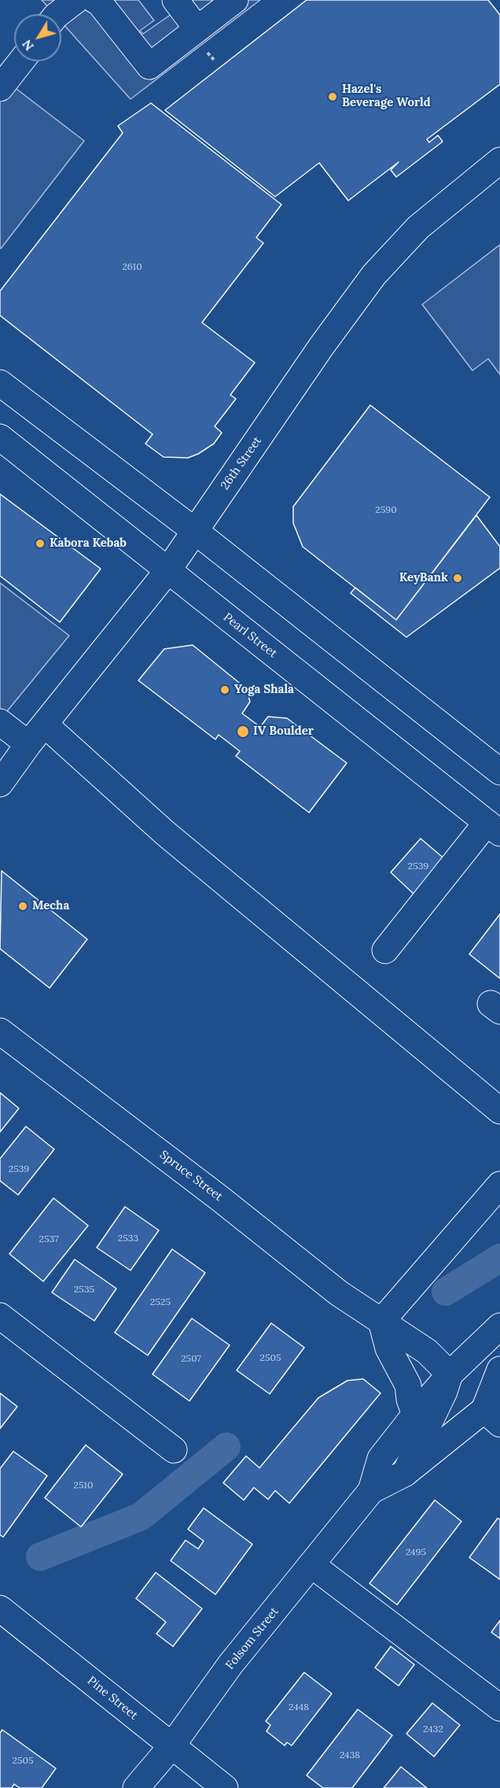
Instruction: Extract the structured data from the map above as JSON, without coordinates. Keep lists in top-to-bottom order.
{
  "streets": {
    "main road": [
      "26th Street",
      "Pearl Street",
      "Spruce Street",
      "Folsom Street",
      "Pine Street"
    ]
  },
  "crossings": [
    ["26th Street", "Pearl Street"],
    ["Spruce Street", "Folsom Street"],
    ["Folsom Street", "Pine Street"]
  ],
  "places": [
    "Hazel's Beverage World",
    "Kabora Kebab",
    "KeyBank",
    "Yoga Shala",
    "IV Boulder",
    "Mecha"
  ],
  "house_numbers": [
    "2610",
    "2590",
    "2539",
    "2539",
    "2533",
    "2537",
    "2535",
    "2525",
    "2505",
    "2507",
    "2510",
    "2495",
    "2448",
    "2432",
    "2438",
    "2505"
  ],
  "north": "bottom left"
}
